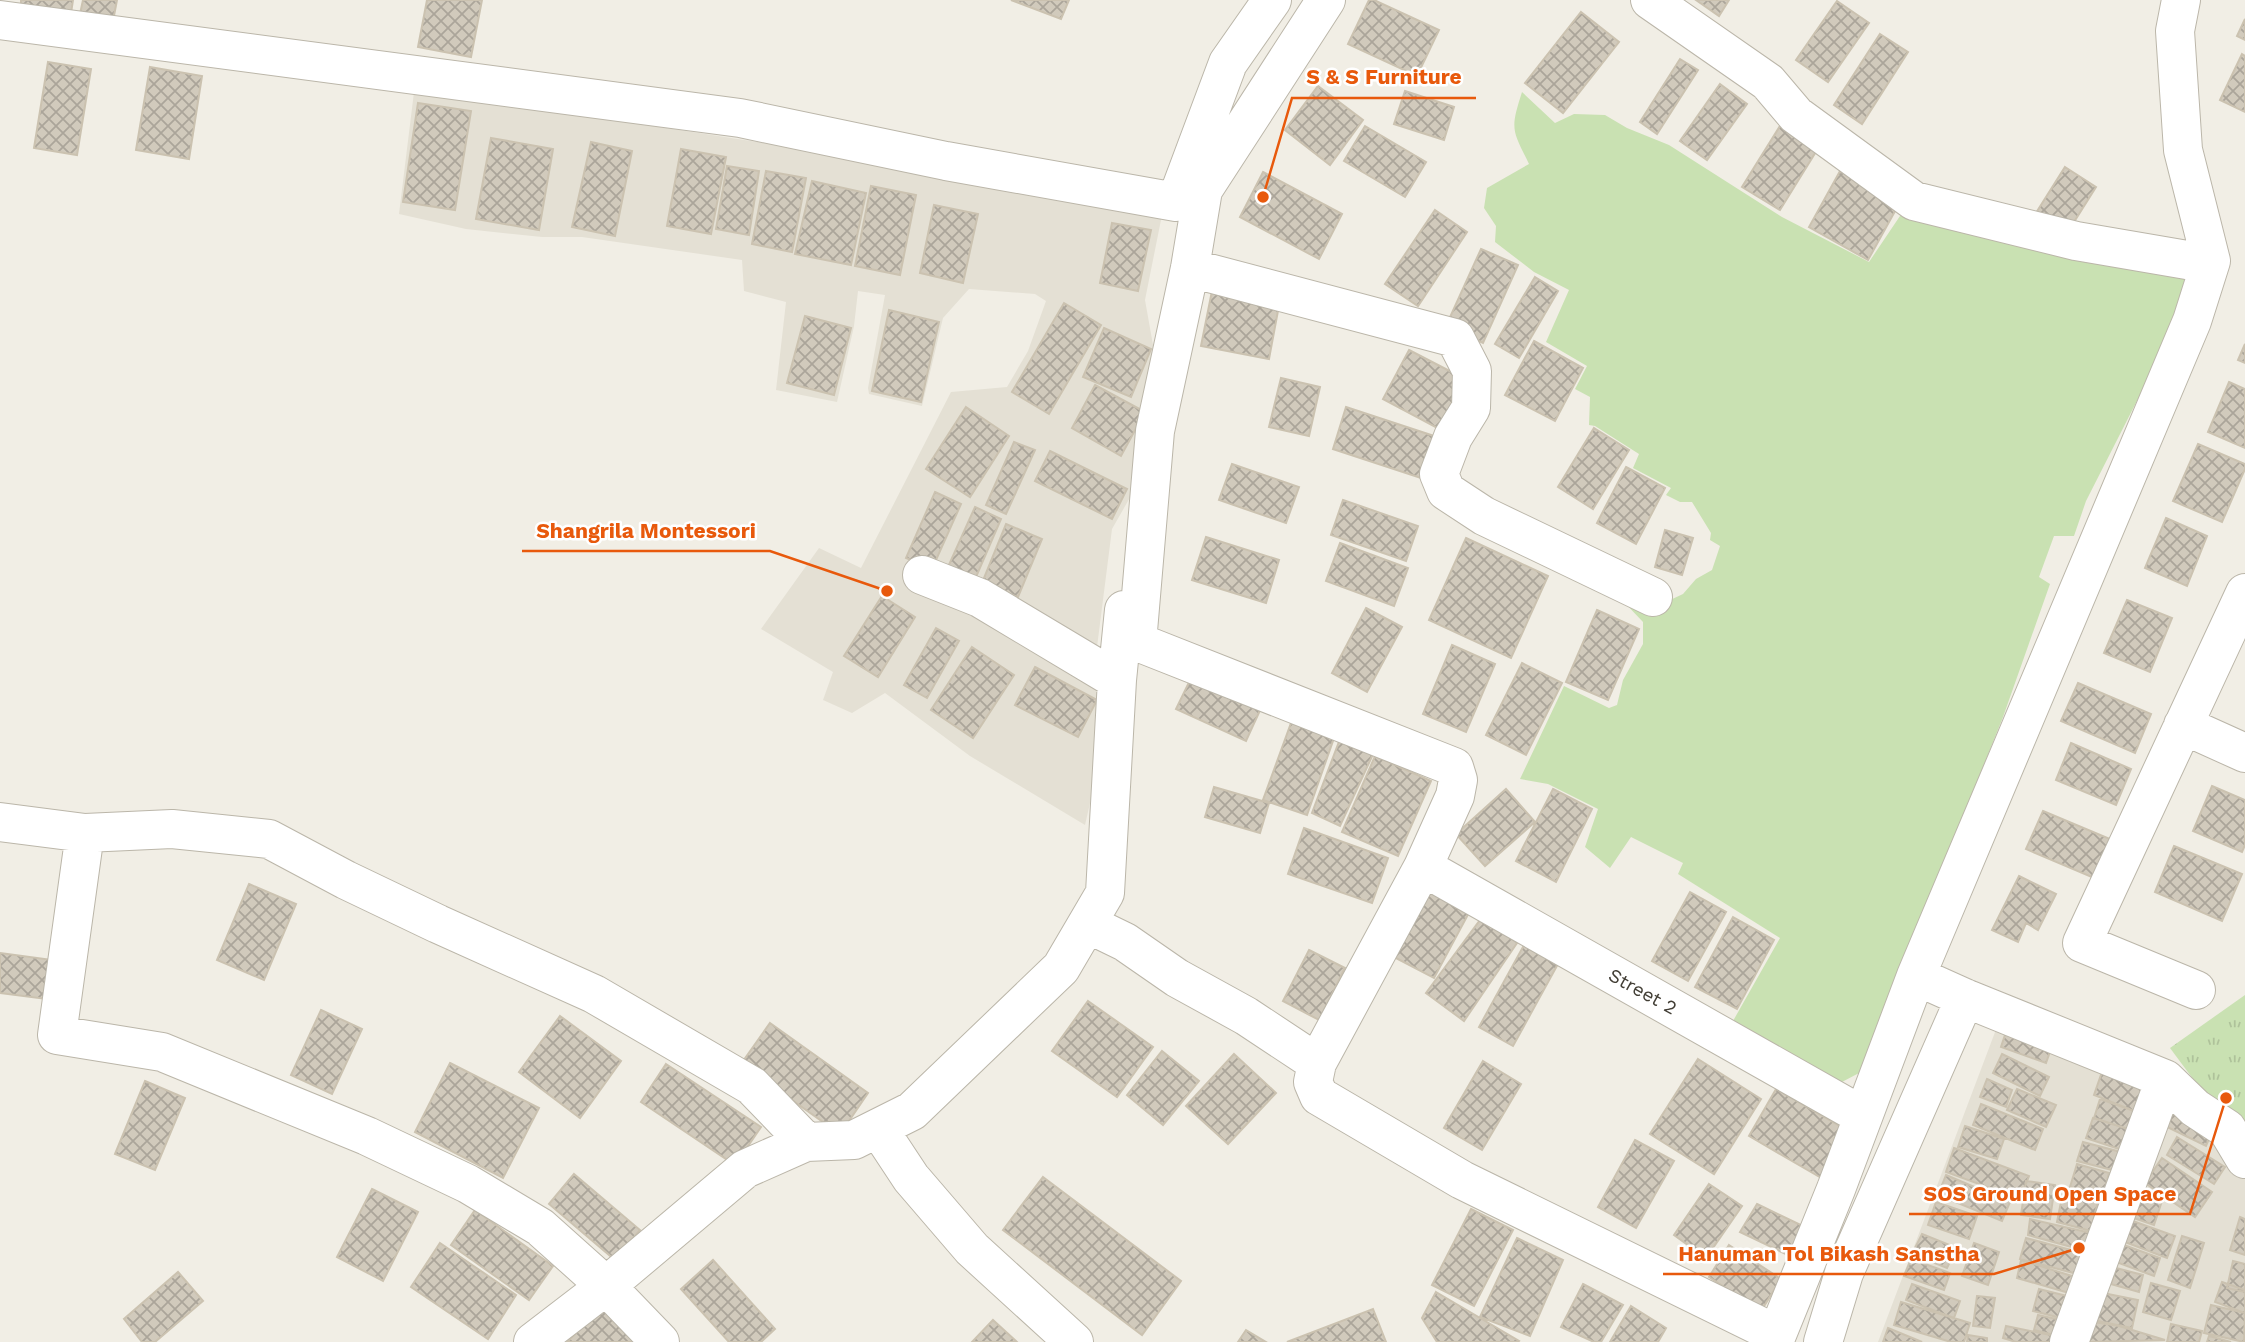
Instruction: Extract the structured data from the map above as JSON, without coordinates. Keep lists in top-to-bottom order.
{
  "streets": {
    "street": ["Street 2"]
  },
  "places": [
    "S & S Furniture",
    "Shangrila Montessori",
    "SOS Ground Open Space",
    "Hanuman Tol Bikash Sanstha"
  ]
}
